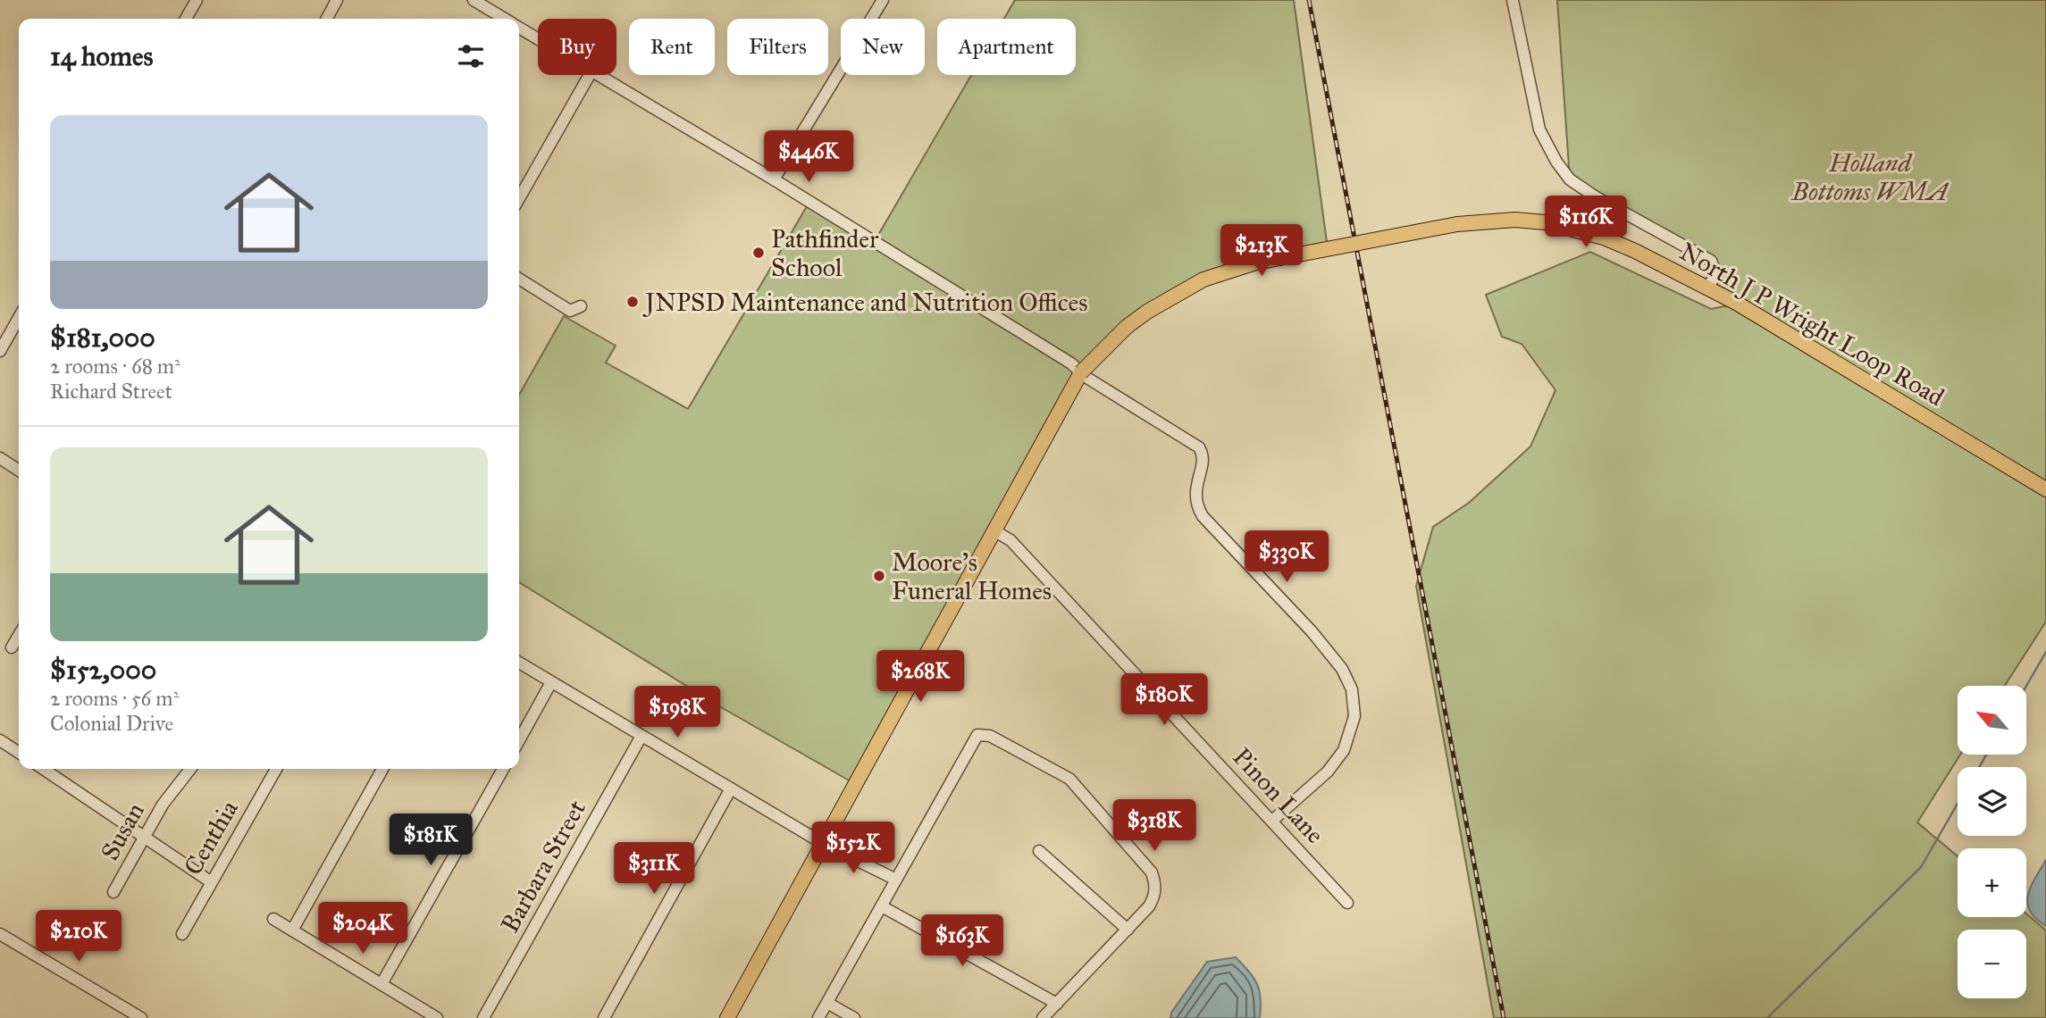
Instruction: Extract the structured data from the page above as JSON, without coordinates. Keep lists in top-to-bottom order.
{
  "streets": {
    "main road": ["North J P Wright Loop Road"],
    "street": [
      "Pinon Lane",
      "Susan",
      "Centhia",
      "Barbara Street"
    ]
  },
  "crossings": [
    ["North J P Wright Loop Road", "Pinon Lane"]
  ],
  "parks": ["Holland Bottoms WMA"],
  "places": ["Pathfinder School", "JNPSD Maintenance and Nutrition Offices", "Moore's Funeral Homes"],
  "north": "top left",
  "page": {
    "chip": [
      "Buy",
      "Rent",
      "Filters",
      "New",
      "Apartment"
    ],
    "heading": "14 homes",
    "list": [
      {
        "name": "$181,000",
        "note": "2 rooms · 68 m² · Richard Street"
      },
      {
        "name": "$152,000",
        "note": "2 rooms · 56 m² · Colonial Drive"
      }
    ],
    "price": [
      "$446K",
      "$116K",
      "$213K",
      "$330K",
      "$268K",
      "$180K",
      "$198K",
      "$318K",
      "$181K",
      "$152K",
      "$311K",
      "$204K",
      "$210K",
      "$163K"
    ],
    "map_buttons": ["+", "−"]
  }
}
